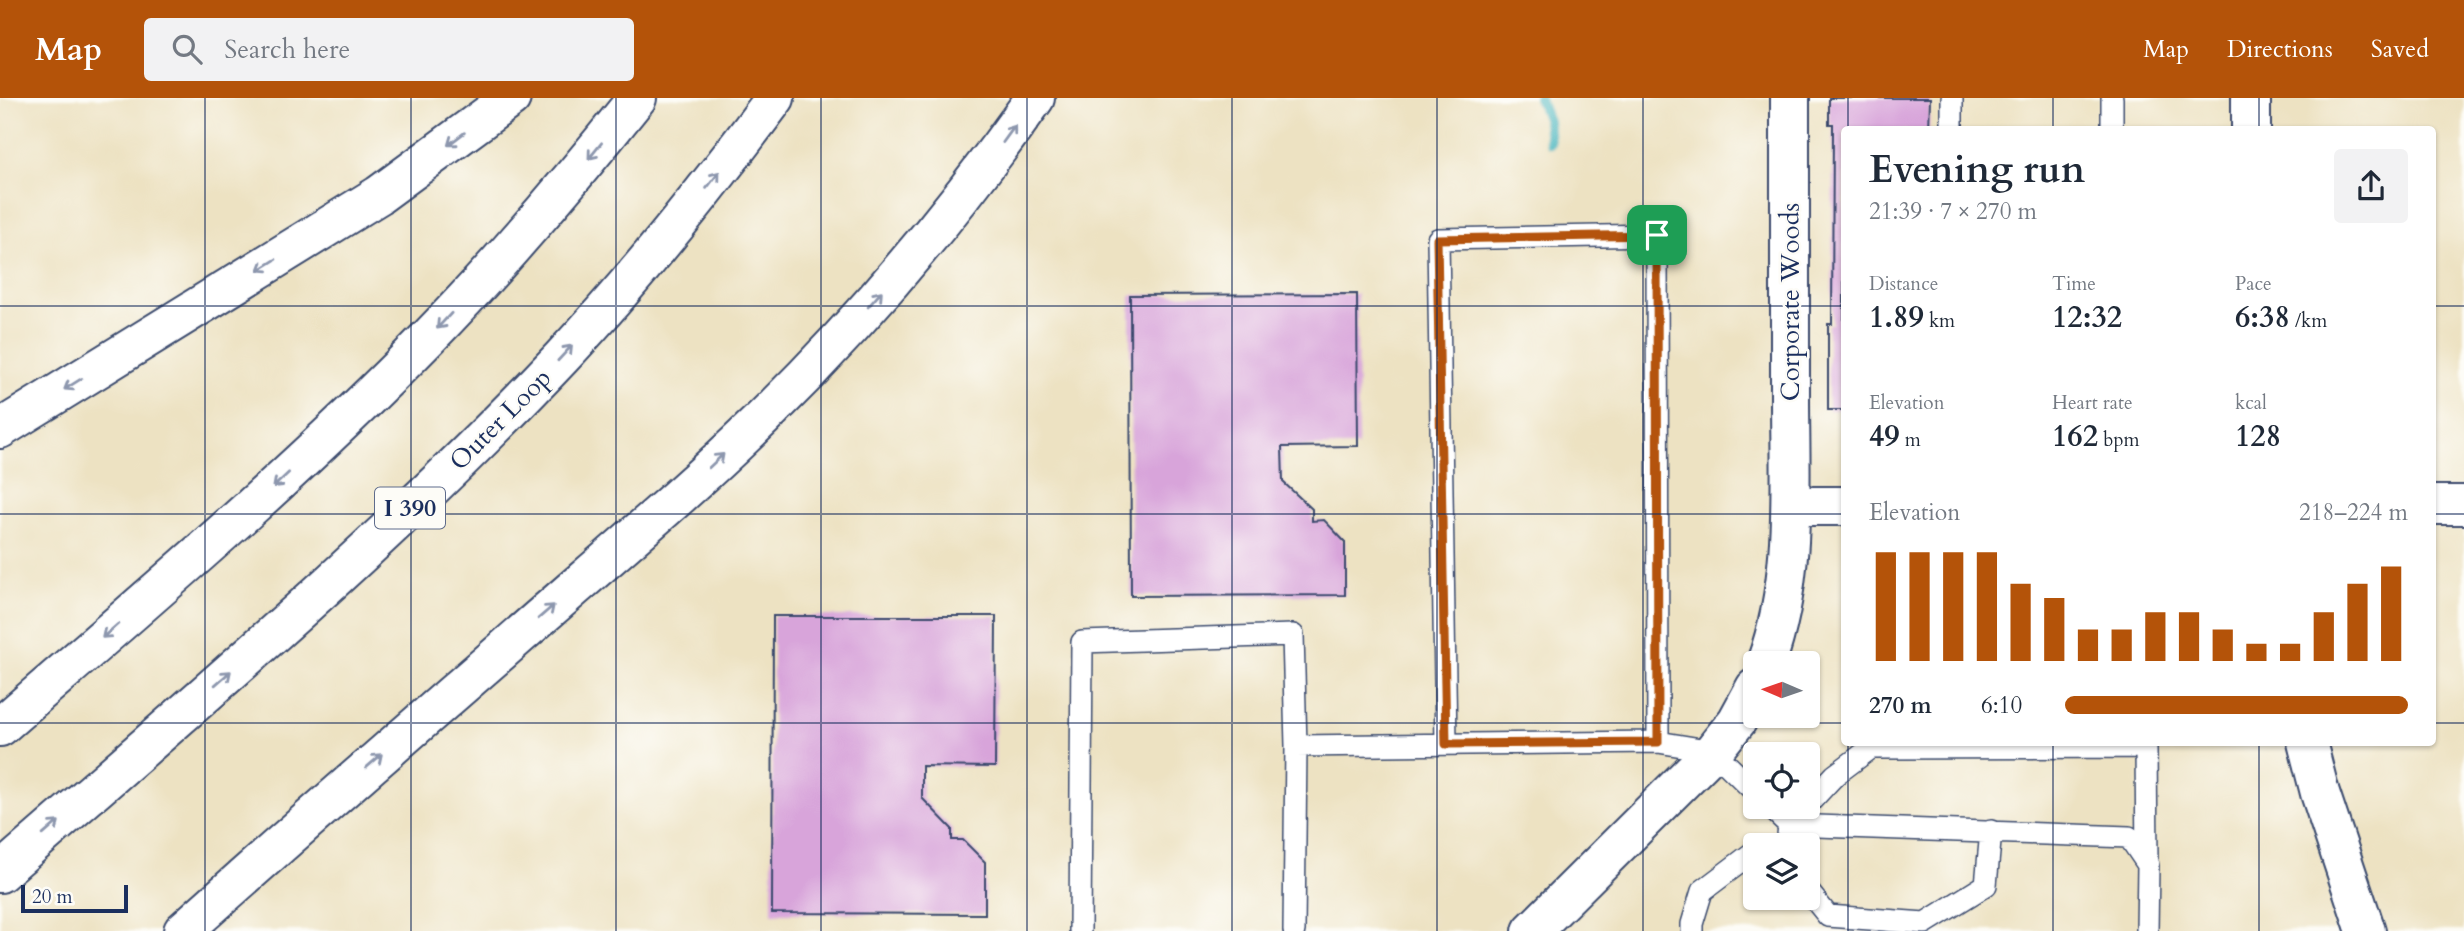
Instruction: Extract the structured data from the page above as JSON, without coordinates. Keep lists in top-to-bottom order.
{
  "streets": {
    "main road": ["Corporate Woods", "Outer Loop", "I 390"]
  },
  "scale_bar": "20 m",
  "north": "left",
  "page": {
    "header": "Map",
    "search": "Search here",
    "nav": ["Map", "Directions", "Saved"],
    "heading": ["Evening run", "21:39 · 7 × 270 m"],
    "stats": [
      ["Distance", "1.89 km"],
      ["Time", "12:32"],
      ["Pace", "6:38 /km"],
      ["Elevation", "49 m"],
      ["Heart rate", "162 bpm"],
      ["kcal", "128"]
    ],
    "chart": ["Elevation", "218–224 m"],
    "list": [
      {
        "name": "270 m",
        "note": "6:10"
      }
    ],
    "scale": "20 m"
  }
}
